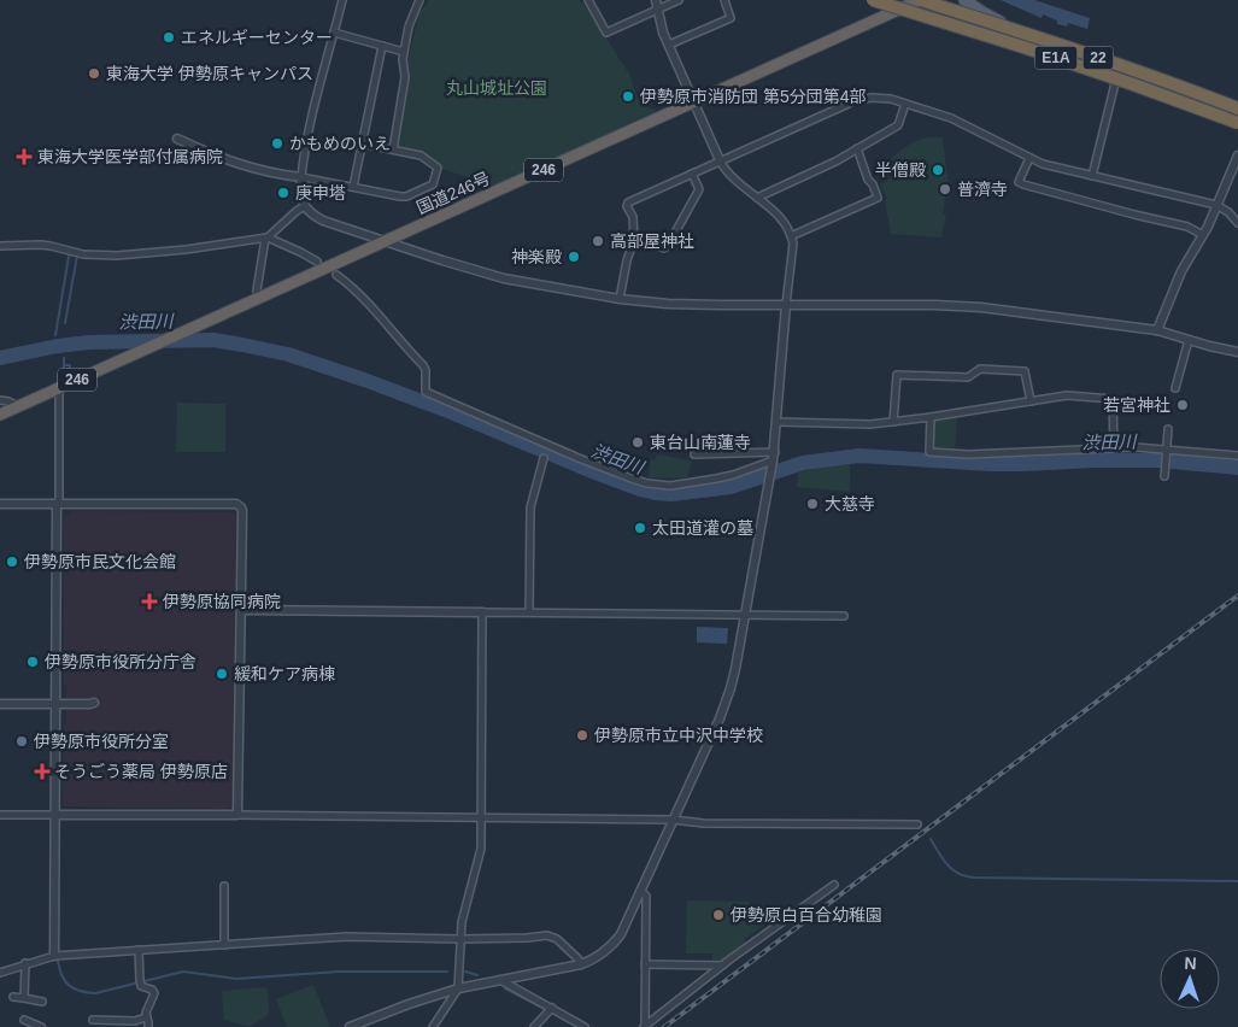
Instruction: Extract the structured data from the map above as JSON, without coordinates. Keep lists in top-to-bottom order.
{
  "streets": {
    "highway": ["E1A", "246", "国道246号"],
    "main road": ["22"]
  },
  "crossings": [
    ["E1A", "国道246号"]
  ],
  "water": ["渋田川"],
  "parks": ["丸山城址公園"],
  "places": {
    "other": [
      "エネルギーセンター",
      "東海大学 伊勢原キャンパス",
      "伊勢原市消防団 第5分団第4部",
      "かもめのいえ",
      "半僧殿",
      "普濟寺",
      "庚申塔",
      "高部屋神社",
      "神楽殿",
      "若宮神社",
      "東台山南蓮寺",
      "大慈寺",
      "太田道灌の墓",
      "伊勢原市民文化会館",
      "伊勢原市役所分庁舎",
      "緩和ケア病棟",
      "伊勢原市立中沢中学校",
      "伊勢原市役所分室",
      "伊勢原白百合幼稚園"
    ],
    "health": ["東海大学医学部付属病院", "伊勢原協同病院", "そうごう薬局 伊勢原店"]
  },
  "north": "top"
}
